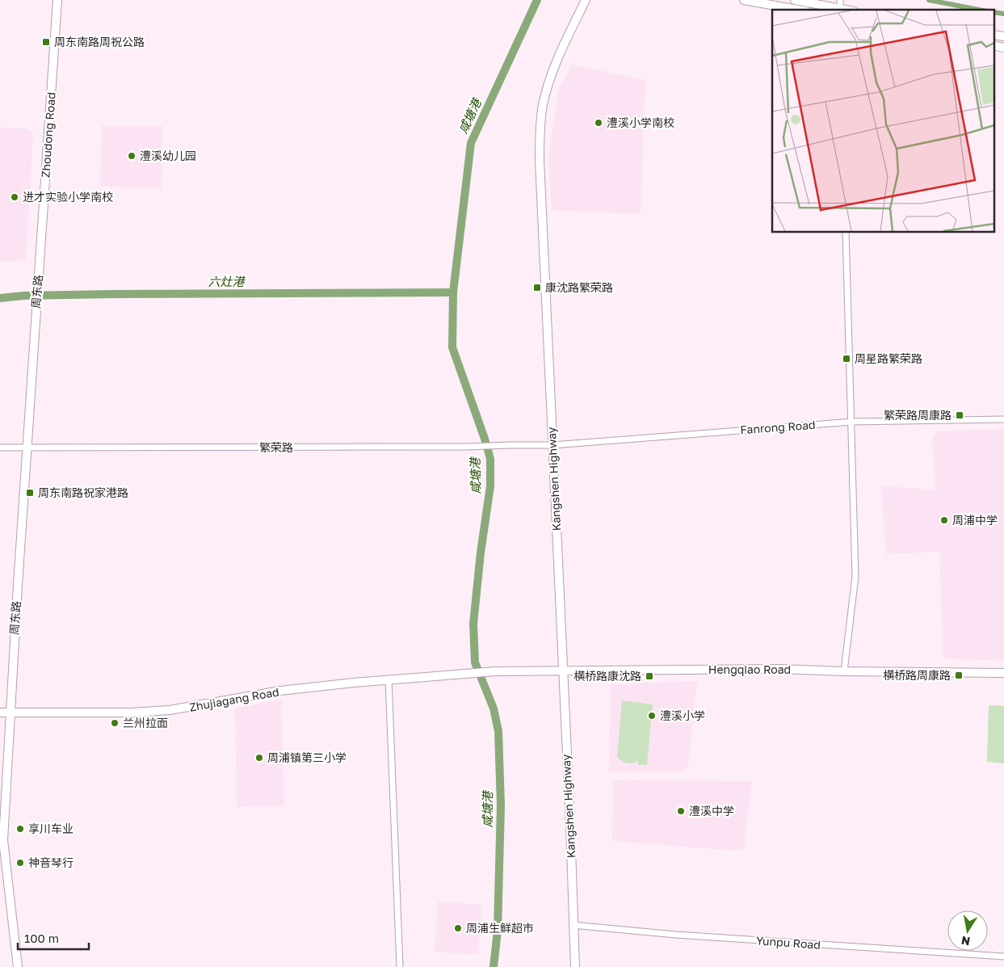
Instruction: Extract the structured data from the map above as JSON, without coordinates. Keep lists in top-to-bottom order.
{
  "streets": {
    "street": [
      "Zhoudong Road",
      "周东路",
      "Fanrong Road",
      "繁荣路",
      "Kangshen Highway",
      "Hengqiao Road",
      "Zhujiagang Road",
      "Yunpu Road"
    ]
  },
  "crossings": [
    ["Zhoudong Road", "周东路"],
    ["周东路", "繁荣路"],
    ["周东路", "Zhujiagang Road"],
    ["Fanrong Road", "繁荣路"],
    ["Fanrong Road", "Kangshen Highway"],
    ["繁荣路", "Kangshen Highway"],
    ["Kangshen Highway", "Hengqiao Road"],
    ["Kangshen Highway", "Yunpu Road"],
    ["Hengqiao Road", "Zhujiagang Road"]
  ],
  "water": ["咸塘港", "六灶港"],
  "places": {
    "transit": [
      "周东南路周祝公路",
      "康沈路繁荣路",
      "周星路繁荣路",
      "繁荣路周康路",
      "周东南路祝家港路",
      "横桥路周康路",
      "横桥路康沈路"
    ],
    "other": [
      "澧溪小学南校",
      "澧溪幼儿园",
      "进才实验小学南校",
      "周浦中学",
      "澧溪小学",
      "兰州拉面",
      "周浦镇第三小学",
      "澧溪中学",
      "享川车业",
      "神音琴行",
      "周浦生鲜超市"
    ]
  },
  "scale_bar": "100 m",
  "north": "bottom"
}
